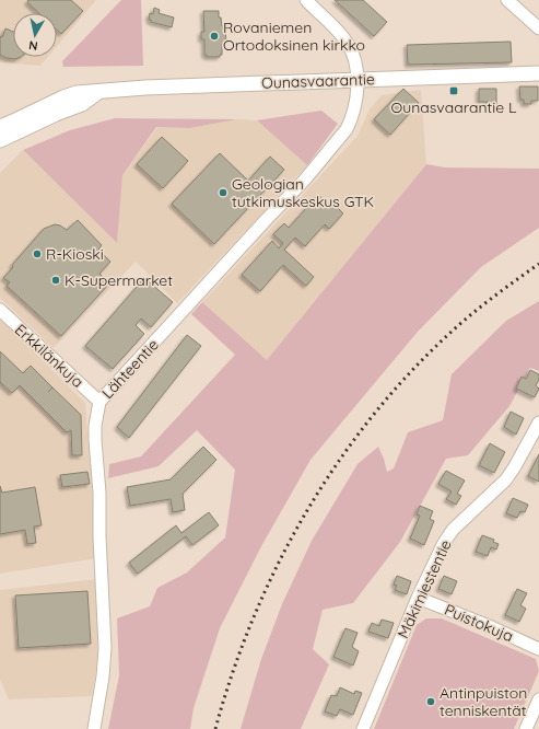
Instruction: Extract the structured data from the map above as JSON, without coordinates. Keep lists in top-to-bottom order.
{
  "streets": {
    "street": [
      "Ounasvaarantie",
      "Erkkilänkuja",
      "Lähteentie",
      "Mäkimiestentie",
      "Puistokuja"
    ]
  },
  "crossings": [
    ["Ounasvaarantie", "Lähteentie"],
    ["Erkkilänkuja", "Lähteentie"],
    ["Mäkimiestentie", "Puistokuja"]
  ],
  "places": {
    "other": [
      "Rovaniemen Ortodoksinen kirkko",
      "Geologian tutkimuskeskus GTK",
      "R-Kioski",
      "K-Supermarket",
      "Antinpuiston tenniskentät"
    ],
    "transit": ["Ounasvaarantie L"]
  },
  "north": "bottom"
}
